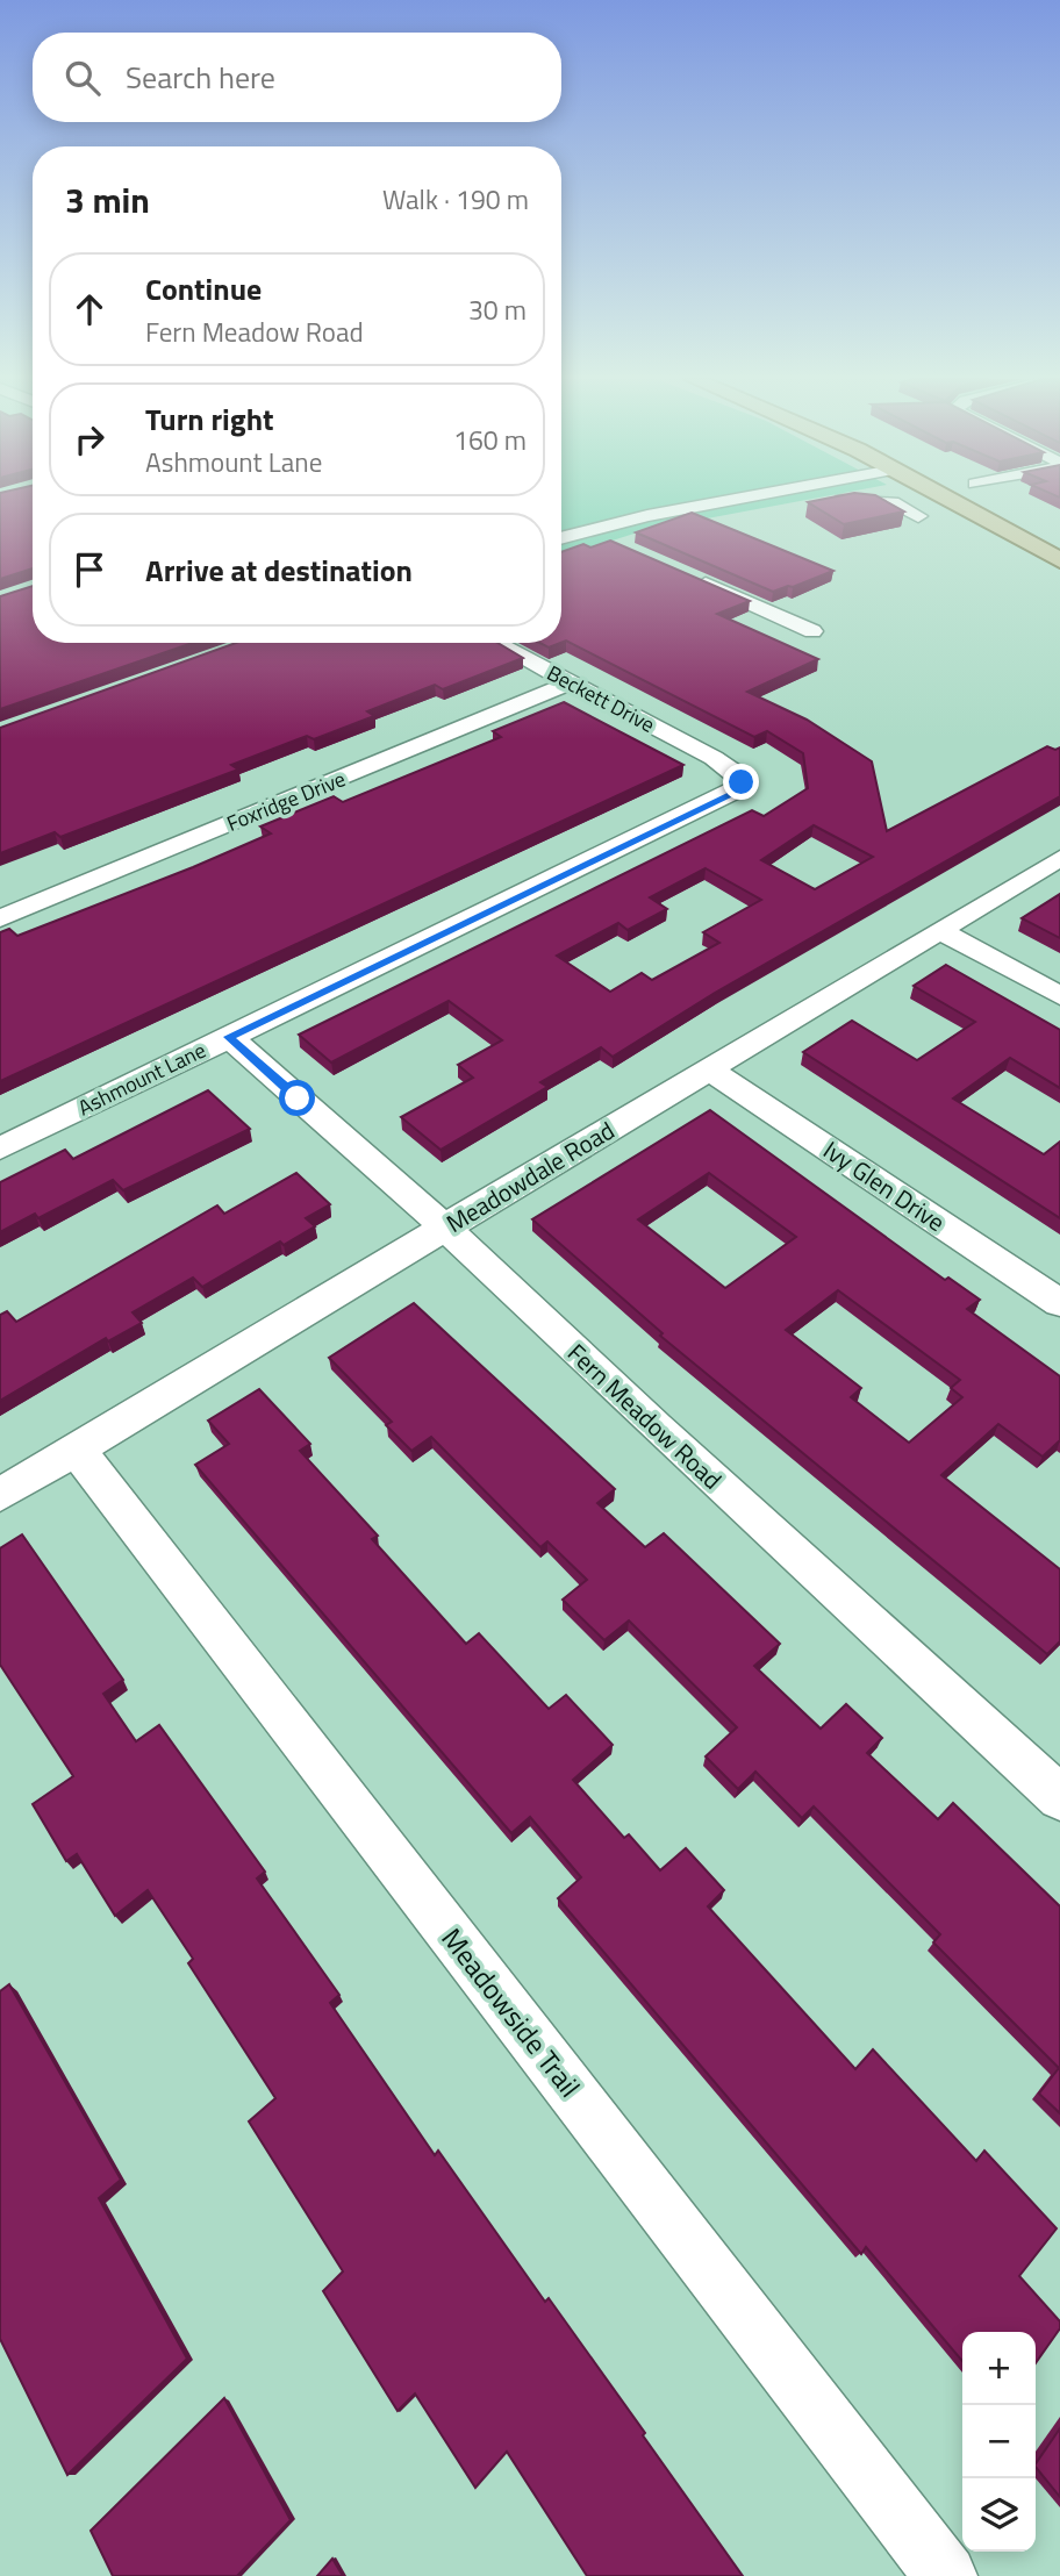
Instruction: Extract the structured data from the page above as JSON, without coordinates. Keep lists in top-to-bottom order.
{
  "streets": {
    "street": [
      "Beckett Drive",
      "Foxridge Drive",
      "Ashmount Lane",
      "Meadowdale Road",
      "Ivy Glen Drive",
      "Fern Meadow Road",
      "Meadowside Trail"
    ]
  },
  "crossings": [
    ["Beckett Drive", "Foxridge Drive"],
    ["Beckett Drive", "Ashmount Lane"],
    ["Ashmount Lane", "Fern Meadow Road"],
    ["Meadowdale Road", "Ivy Glen Drive"],
    ["Meadowdale Road", "Fern Meadow Road"],
    ["Meadowdale Road", "Meadowside Trail"]
  ],
  "page": {
    "search": "Search here",
    "heading": ["3 min", "Walk · 190 m"],
    "list": [
      ["Continue", "Fern Meadow Road", "30 m"],
      ["Turn right", "Ashmount Lane", "160 m"],
      "Arrive at destination"
    ],
    "map_buttons": ["+", "−"]
  }
}
